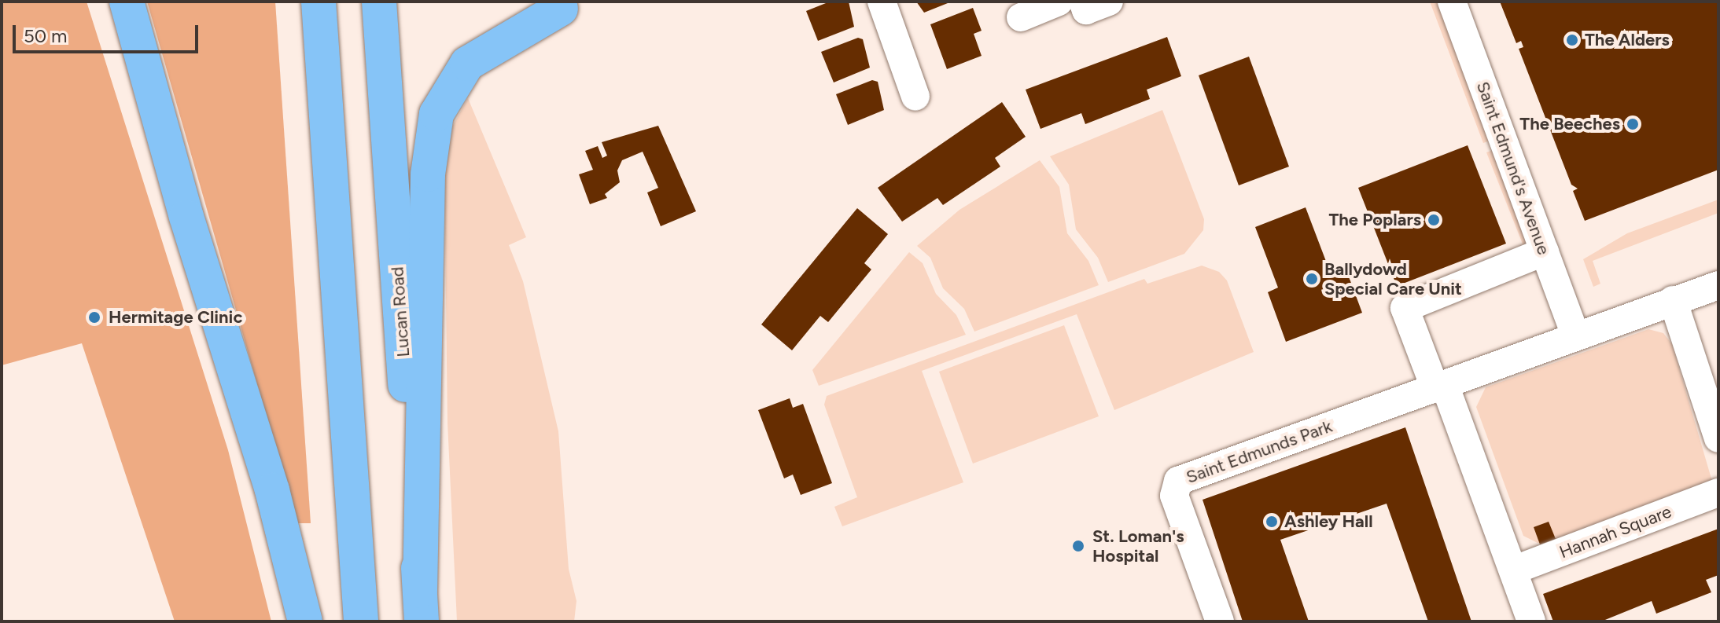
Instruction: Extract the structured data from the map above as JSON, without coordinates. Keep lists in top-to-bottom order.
{
  "streets": {
    "highway": ["Lucan Road"],
    "street": ["Saint Edmund's Avenue", "Saint Edmunds Park", "Hannah Square"]
  },
  "crossings": [
    ["Saint Edmund's Avenue", "Saint Edmunds Park"]
  ],
  "places": [
    "The Alders",
    "The Beeches",
    "The Poplars",
    "Ballydowd Special Care Unit",
    "Hermitage Clinic",
    "Ashley Hall",
    "St. Loman's Hospital"
  ],
  "scale_bar": "50 m"
}
